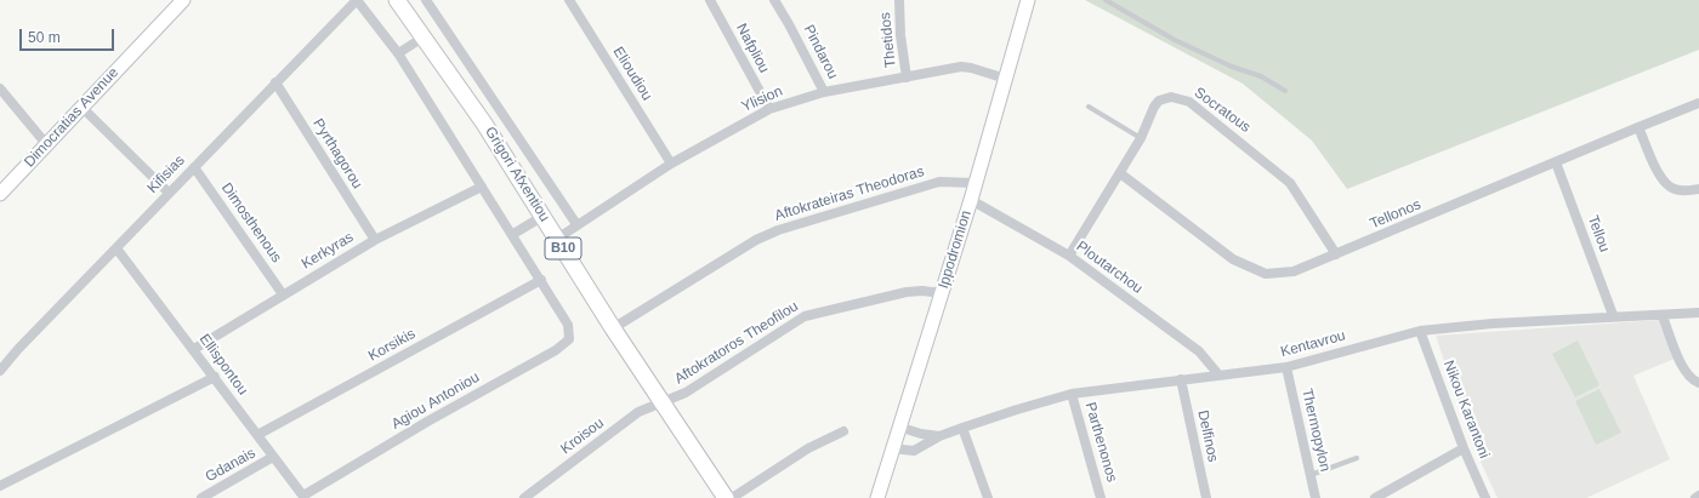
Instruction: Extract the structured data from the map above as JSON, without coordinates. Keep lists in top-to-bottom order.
{
  "streets": {
    "main road": ["Grigori Afxentiou", "B10"],
    "street": [
      "Thetidos",
      "Nafpliou",
      "Pindarou",
      "Elioudiou",
      "Ylision",
      "Socratous",
      "Dimocratias Avenue",
      "Pyrthagorou",
      "Kifisias",
      "Aftokrateiras Theodoras",
      "Tellonos",
      "Dimosthenous",
      "Tellou",
      "Ippodromion",
      "Kerkyras",
      "Ploutarchou",
      "Aftokratoros Theofilou",
      "Kentavrou",
      "Korsikis",
      "Ellispontou",
      "Agiou Antoniou",
      "Nikou Karantoni",
      "Thermopylon",
      "Kroisou",
      "Delfinos",
      "Parthenonos",
      "Gdanais"
    ]
  },
  "crossings": [
    ["Thetidos", "Ylision"],
    ["Nafpliou", "Ylision"],
    ["Pindarou", "Ylision"],
    ["Elioudiou", "Ylision"],
    ["Ylision", "Grigori Afxentiou"],
    ["Ylision", "Ippodromion"],
    ["Socratous", "Tellonos"],
    ["Socratous", "Ploutarchou"],
    ["Pyrthagorou", "Kifisias"],
    ["Pyrthagorou", "Kerkyras"],
    ["Kifisias", "Dimosthenous"],
    ["Kifisias", "Kerkyras"],
    ["Kifisias", "Korsikis"],
    ["Kifisias", "Ellispontou"],
    ["Kifisias", "Agiou Antoniou"],
    ["Grigori Afxentiou", "Aftokrateiras Theodoras"],
    ["Grigori Afxentiou", "Aftokratoros Theofilou"],
    ["Grigori Afxentiou", "Kroisou"],
    ["Aftokrateiras Theodoras", "Ippodromion"],
    ["Tellonos", "Tellou"],
    ["Dimosthenous", "Kerkyras"],
    ["Tellou", "Kentavrou"],
    ["Ippodromion", "Ploutarchou"],
    ["Ippodromion", "Aftokratoros Theofilou"],
    ["Ippodromion", "Kentavrou"],
    ["Kerkyras", "Ellispontou"],
    ["Ploutarchou", "Kentavrou"],
    ["Aftokratoros Theofilou", "Kroisou"],
    ["Kentavrou", "Nikou Karantoni"],
    ["Kentavrou", "Thermopylon"],
    ["Kentavrou", "Delfinos"],
    ["Kentavrou", "Parthenonos"],
    ["Korsikis", "Ellispontou"],
    ["Ellispontou", "Agiou Antoniou"],
    ["Ellispontou", "Gdanais"]
  ],
  "scale_bar": "50 m"
}
